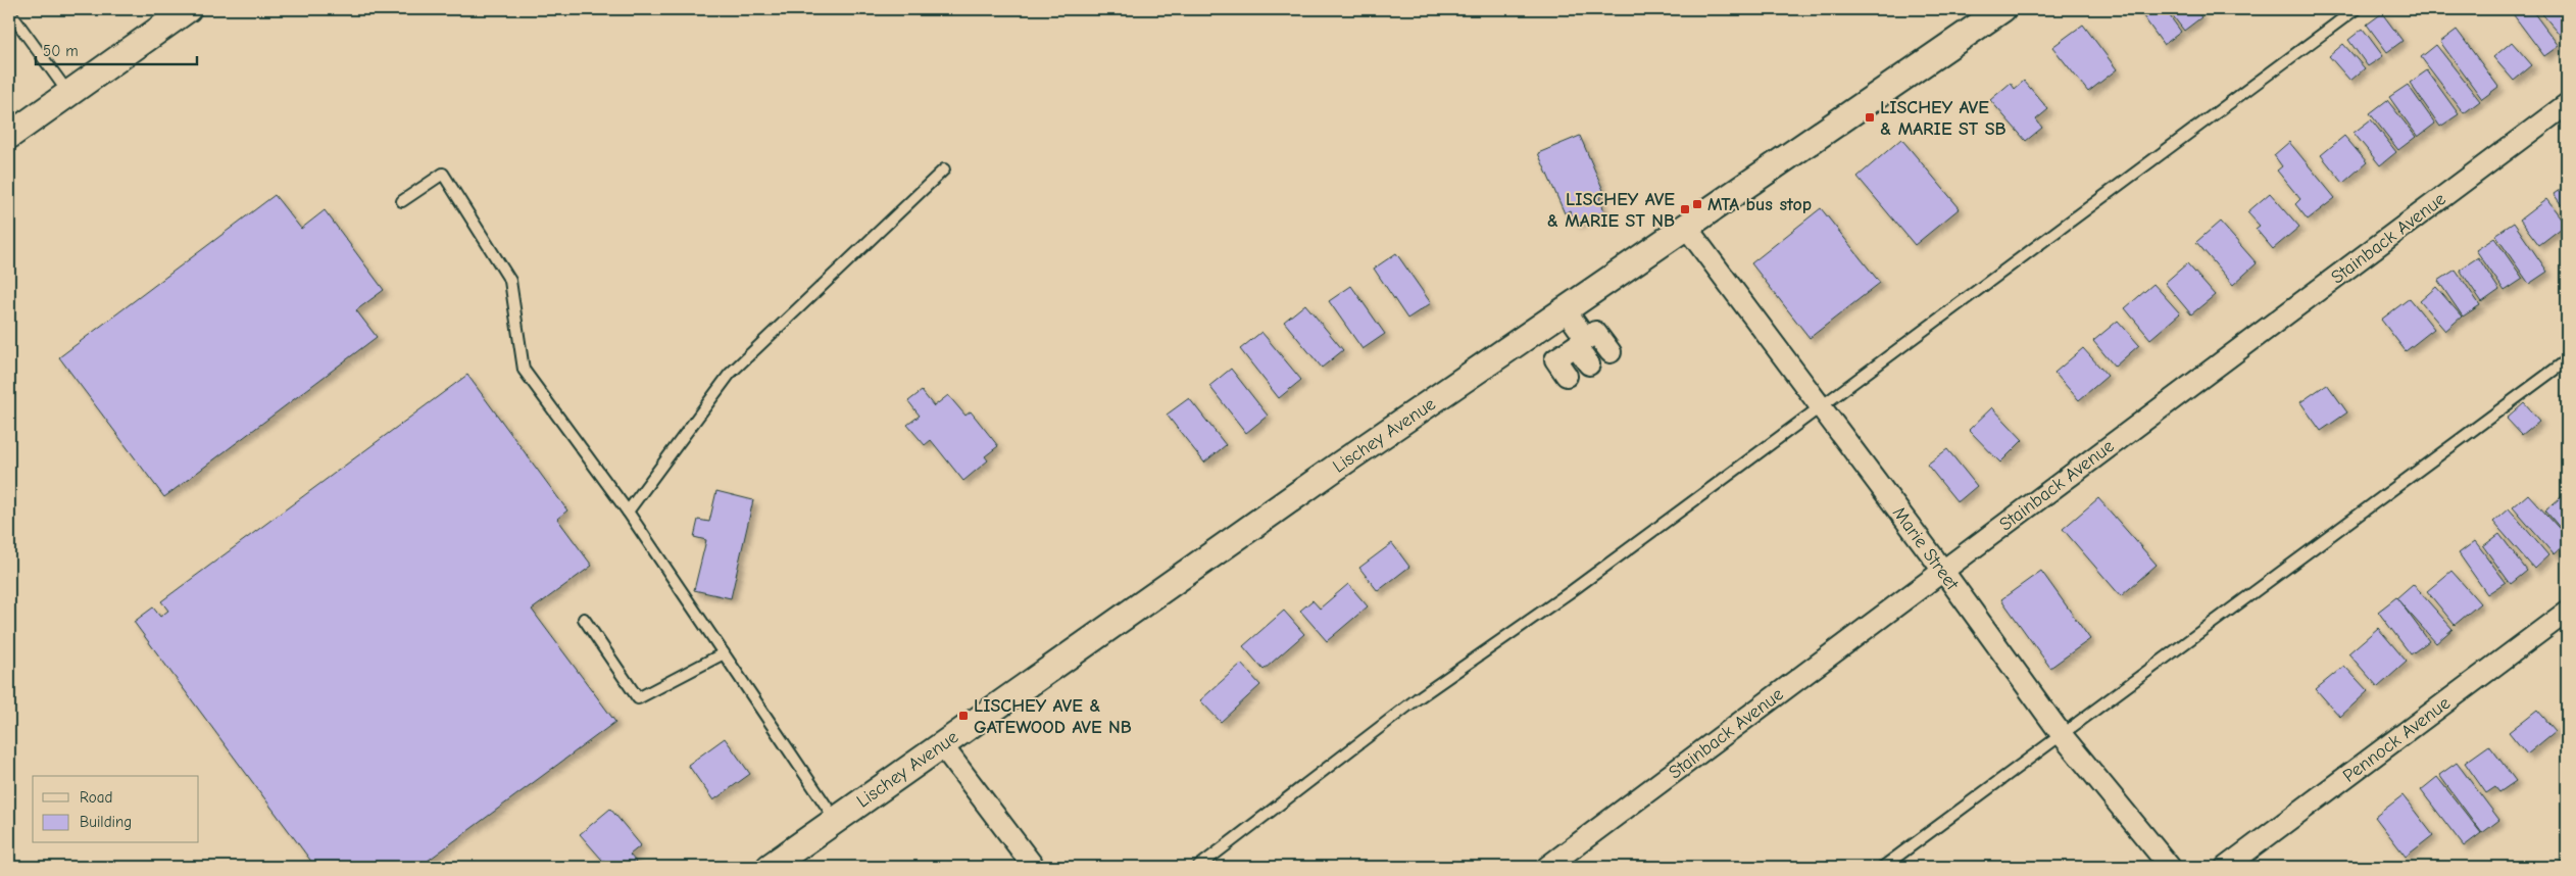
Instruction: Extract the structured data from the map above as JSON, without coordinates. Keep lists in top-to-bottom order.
{
  "streets": {
    "street": [
      "Stainback Avenue",
      "Lischey Avenue",
      "Marie Street",
      "Pennock Avenue"
    ]
  },
  "crossings": [
    ["Stainback Avenue", "Marie Street"],
    ["Lischey Avenue", "Marie Street"]
  ],
  "places": {
    "transit": [
      "LISCHEY AVE & MARIE ST SB",
      "MTA bus stop",
      "LISCHEY AVE & MARIE ST NB",
      "LISCHEY AVE & GATEWOOD AVE NB"
    ]
  },
  "legend": ["Road", "Building"],
  "scale_bar": "50 m"
}
